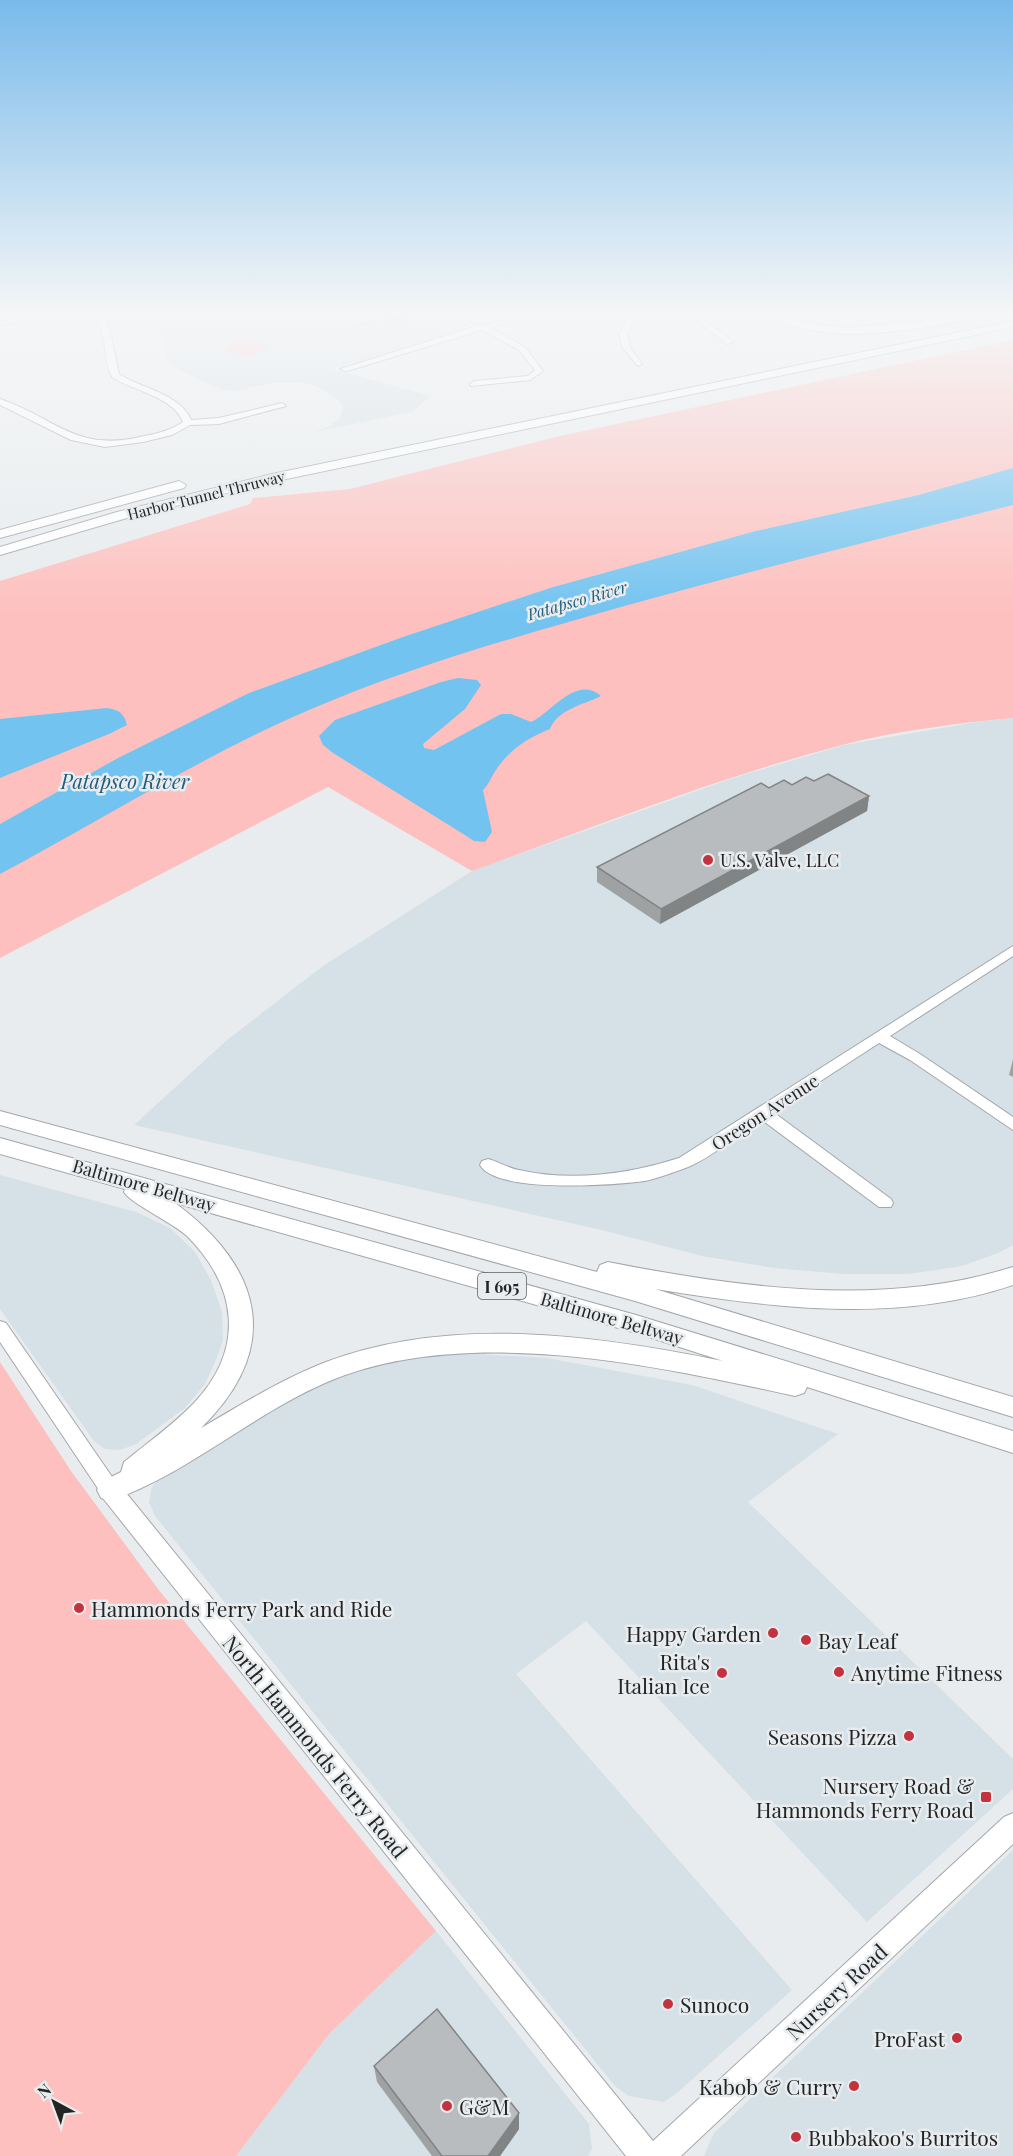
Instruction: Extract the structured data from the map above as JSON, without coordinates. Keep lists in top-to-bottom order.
{
  "streets": {
    "highway": ["Harbor Tunnel Thruway", "Baltimore Beltway", "I 695"],
    "main road": ["North Hammonds Ferry Road", "Nursery Road"],
    "street": ["Oregon Avenue"]
  },
  "water": ["Patapsco River"],
  "places": {
    "other": [
      "U.S. Valve, LLC",
      "Hammonds Ferry Park and Ride",
      "Happy Garden",
      "Bay Leaf",
      "Anytime Fitness",
      "Rita's Italian Ice",
      "Seasons Pizza",
      "Sunoco",
      "ProFast",
      "Kabob & Curry",
      "G&M",
      "Bubbakoo's Burritos"
    ],
    "transit": ["Nursery Road & Hammonds Ferry Road"]
  },
  "north": "top left"
}
